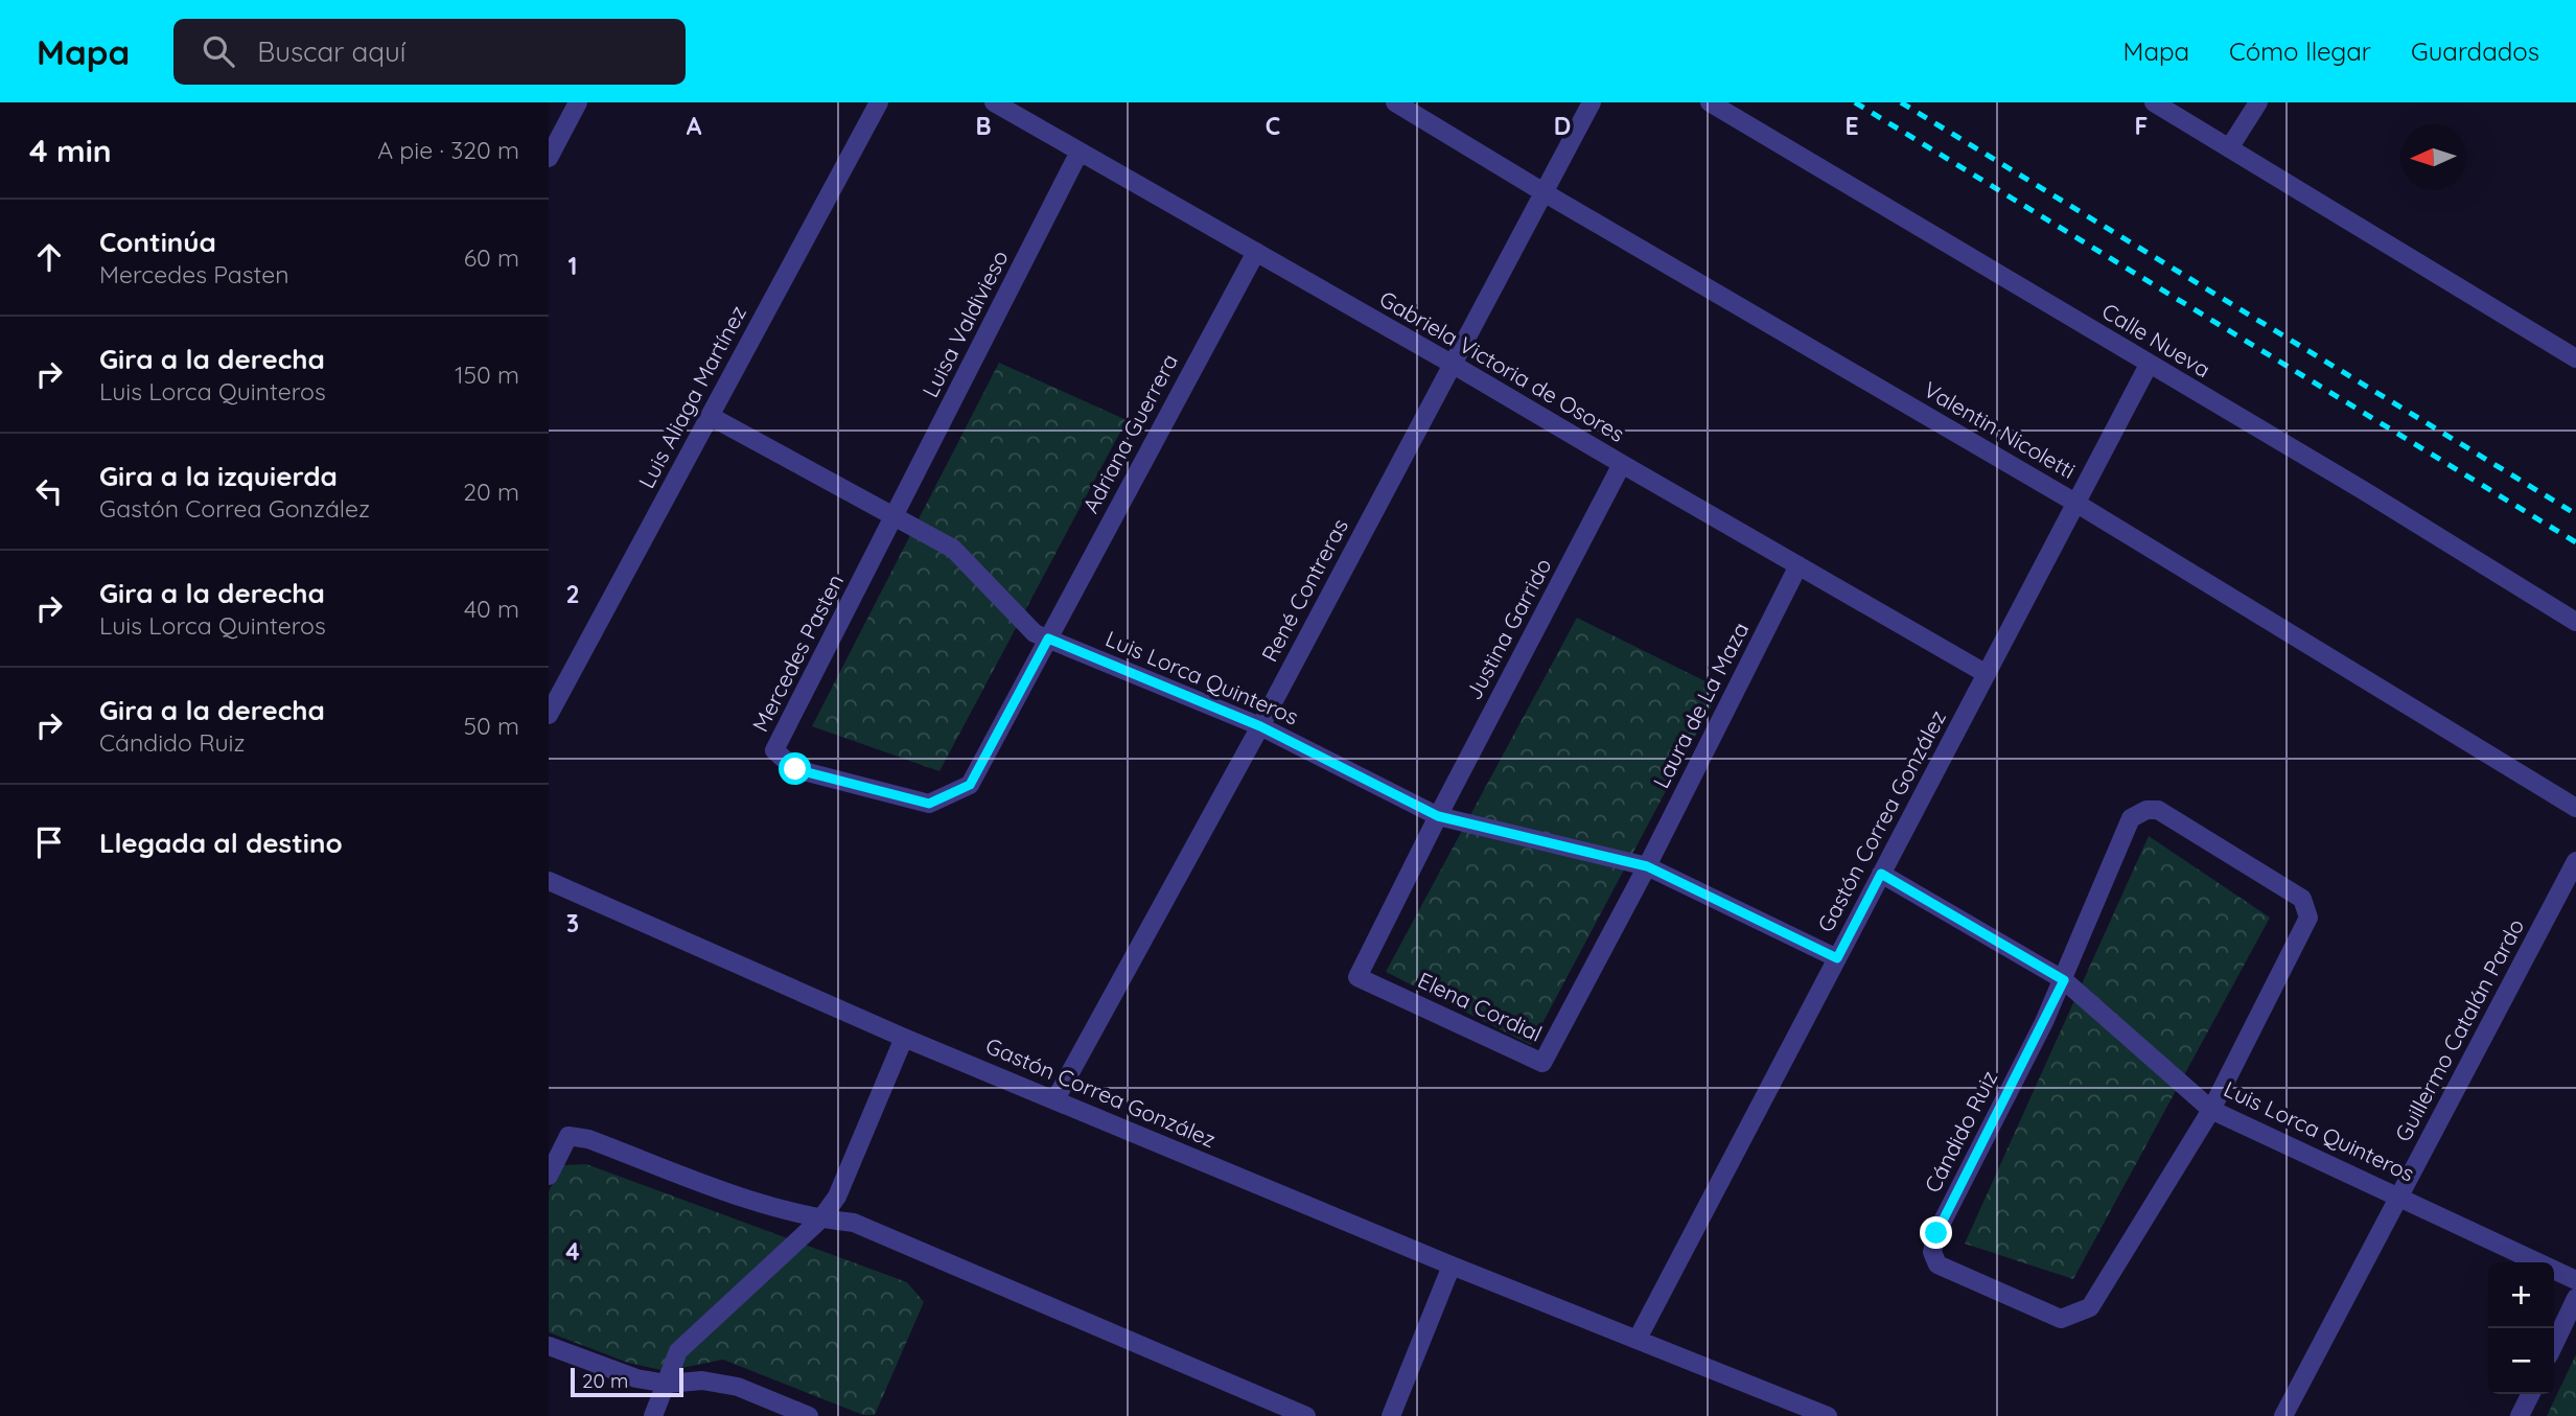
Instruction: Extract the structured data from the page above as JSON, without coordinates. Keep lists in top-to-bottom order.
{
  "streets": {
    "street": [
      "Luisa Valdivieso",
      "Calle Nueva",
      "Gabriela Victoria de Osores",
      "Luis Aliaga Martínez",
      "Valentin Nicoletti",
      "Adriana Guerrera",
      "René Contreras",
      "Justina Garrido",
      "Mercedes Pasten",
      "Luis Lorca Quinteros",
      "Laura de La Maza",
      "Gastón Correa González",
      "Elena Cordial",
      "Guillermo Catalán Pardo",
      "Cándido Ruiz"
    ]
  },
  "crossings": [
    ["Luisa Valdivieso", "Gabriela Victoria de Osores"],
    ["Luisa Valdivieso", "Mercedes Pasten"],
    ["Luisa Valdivieso", "Luis Lorca Quinteros"],
    ["Calle Nueva", "Gastón Correa González"],
    ["Gabriela Victoria de Osores", "Adriana Guerrera"],
    ["Gabriela Victoria de Osores", "René Contreras"],
    ["Gabriela Victoria de Osores", "Justina Garrido"],
    ["Gabriela Victoria de Osores", "Laura de La Maza"],
    ["Gabriela Victoria de Osores", "Gastón Correa González"],
    ["Luis Aliaga Martínez", "Luis Lorca Quinteros"],
    ["Valentin Nicoletti", "René Contreras"],
    ["Valentin Nicoletti", "Gastón Correa González"],
    ["Adriana Guerrera", "Mercedes Pasten"],
    ["Adriana Guerrera", "Luis Lorca Quinteros"],
    ["René Contreras", "Luis Lorca Quinteros"],
    ["René Contreras", "Gastón Correa González"],
    ["Justina Garrido", "Luis Lorca Quinteros"],
    ["Justina Garrido", "Elena Cordial"],
    ["Mercedes Pasten", "Luis Lorca Quinteros"],
    ["Luis Lorca Quinteros", "Laura de La Maza"],
    ["Luis Lorca Quinteros", "Gastón Correa González"],
    ["Luis Lorca Quinteros", "Elena Cordial"],
    ["Luis Lorca Quinteros", "Guillermo Catalán Pardo"],
    ["Luis Lorca Quinteros", "Cándido Ruiz"],
    ["Laura de La Maza", "Elena Cordial"]
  ],
  "scale_bar": "20 m",
  "north": "left",
  "page": {
    "header": "Mapa",
    "search": "Buscar aquí",
    "nav": ["Mapa", "Cómo llegar", "Guardados"],
    "heading": ["4 min", "A pie · 320 m"],
    "list": [
      ["Continúa", "Mercedes Pasten", "60 m"],
      ["Gira a la derecha", "Luis Lorca Quinteros", "150 m"],
      ["Gira a la izquierda", "Gastón Correa González", "20 m"],
      ["Gira a la derecha", "Luis Lorca Quinteros", "40 m"],
      ["Gira a la derecha", "Cándido Ruiz", "50 m"],
      "Llegada al destino"
    ],
    "map_buttons": ["+", "−"],
    "scale": "20 m"
  },
  "grid": {
    "columns": [
      "A",
      "B",
      "C",
      "D",
      "E",
      "F"
    ],
    "rows": [
      "1",
      "2",
      "3",
      "4"
    ]
  }
}
